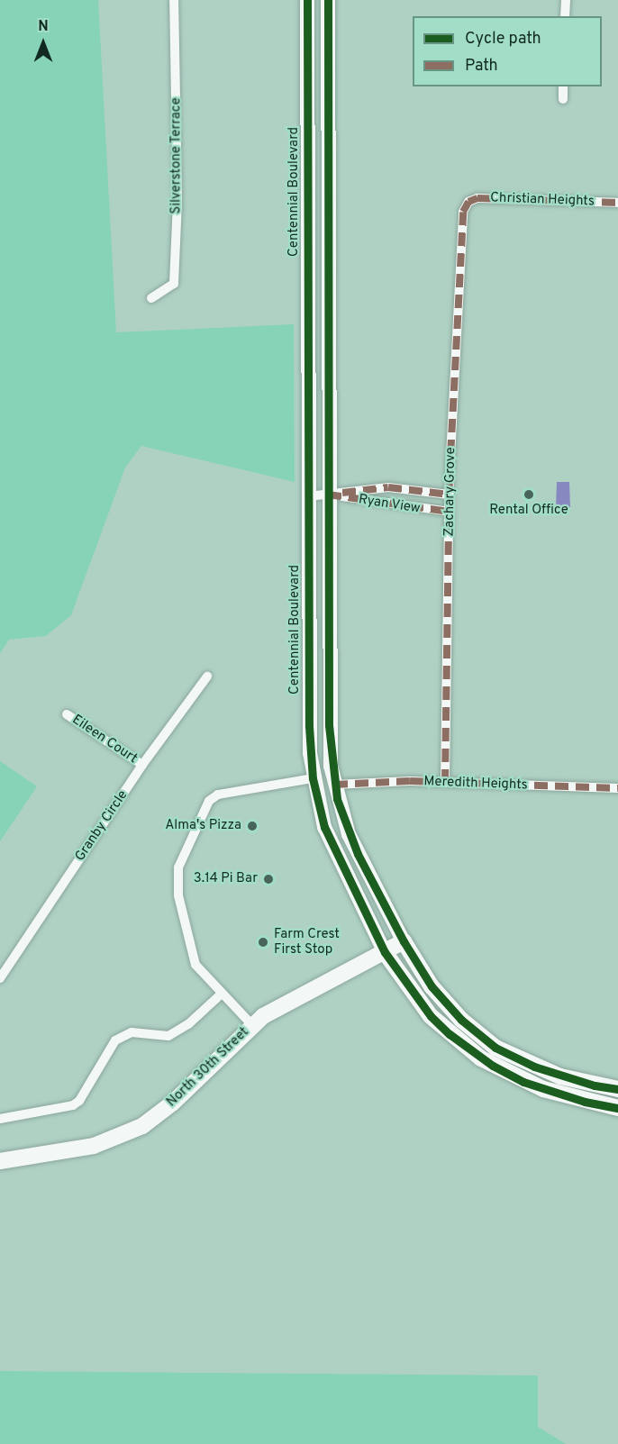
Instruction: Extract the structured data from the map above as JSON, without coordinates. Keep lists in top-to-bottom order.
{
  "streets": {
    "main road": ["Centennial Boulevard", "North 30th Street"],
    "street": [
      "Silverstone Terrace",
      "Christian Heights",
      "Zachary Grove",
      "Ryan View",
      "Eileen Court",
      "Meredith Heights",
      "Granby Circle"
    ]
  },
  "crossings": [
    ["Centennial Boulevard", "Ryan View"],
    ["Centennial Boulevard", "North 30th Street"],
    ["Christian Heights", "Zachary Grove"],
    ["Zachary Grove", "Ryan View"],
    ["Zachary Grove", "Meredith Heights"],
    ["Eileen Court", "Granby Circle"]
  ],
  "places": [
    "Rental Office",
    "Alma's Pizza",
    "3.14 Pi Bar",
    "Farm Crest First Stop"
  ],
  "legend": ["Cycle path", "Path"],
  "north": "top"
}
